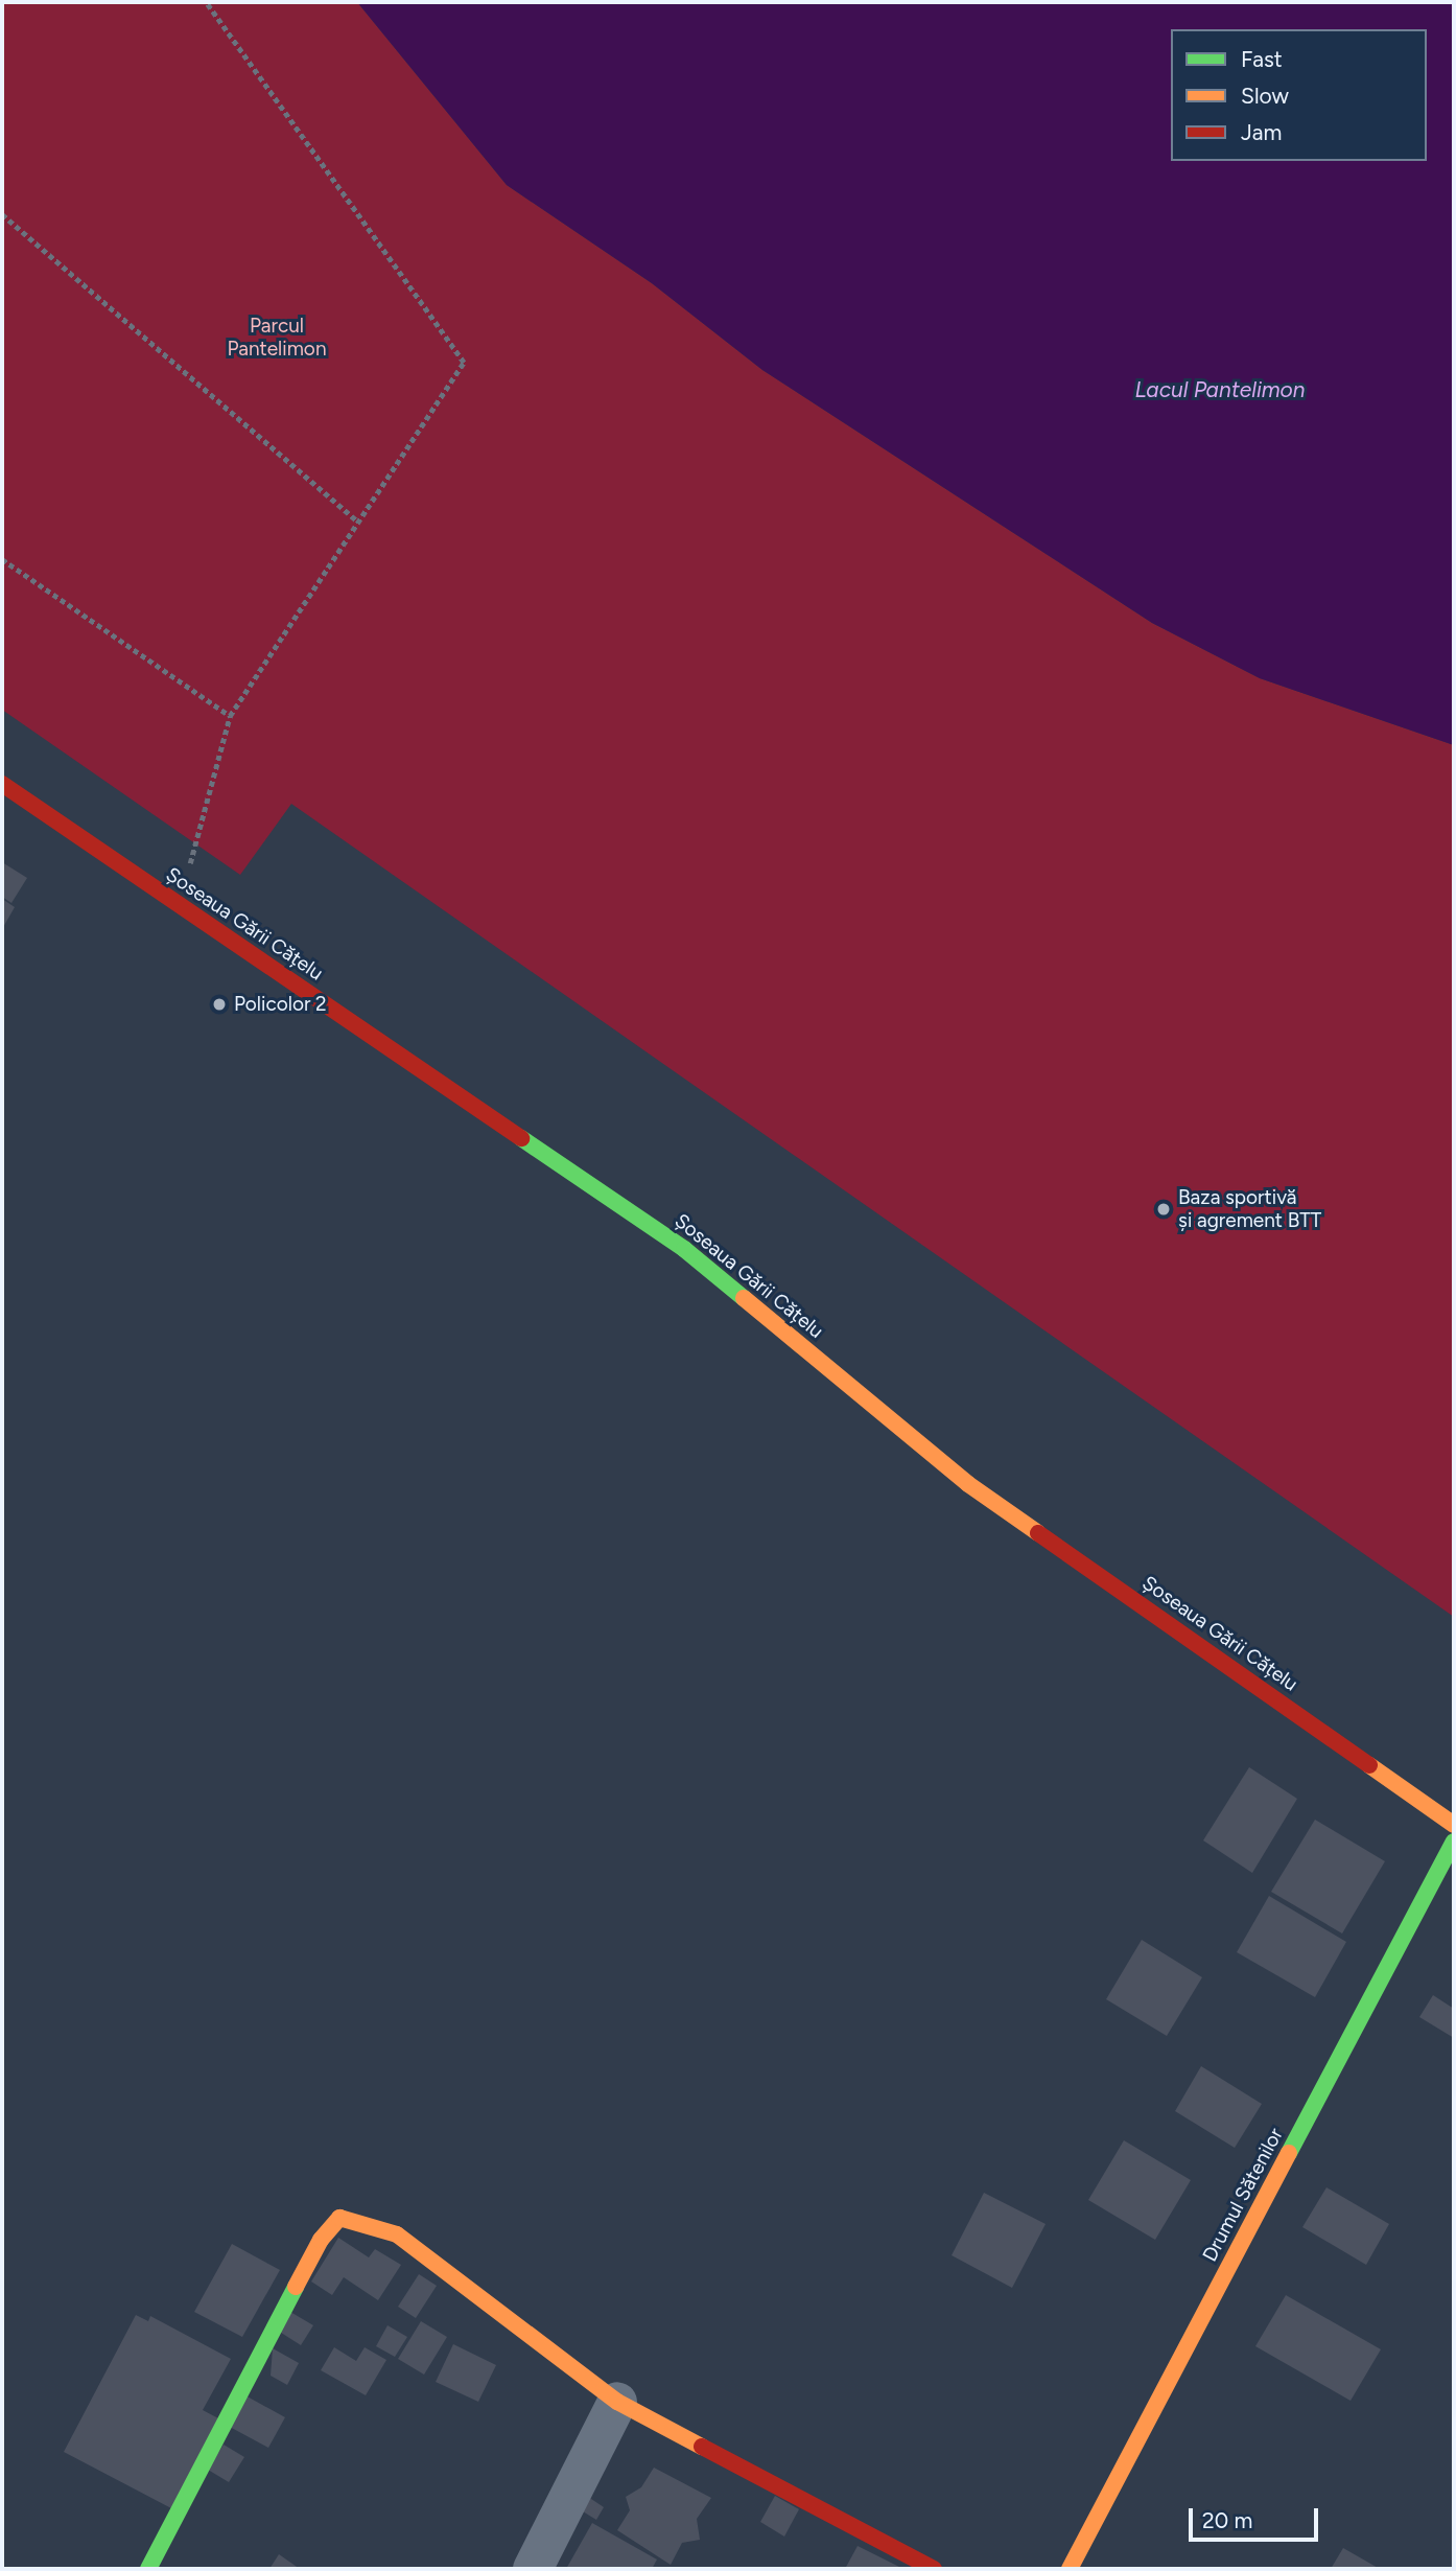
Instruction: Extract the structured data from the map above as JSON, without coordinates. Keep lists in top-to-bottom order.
{
  "streets": {
    "street": ["Șoseaua Gării Cățelu", "Drumul Sătenilor"]
  },
  "water": ["Lacul Pantelimon"],
  "parks": ["Parcul Pantelimon"],
  "places": ["Policolor 2", "Baza sportivă și agrement BTT"],
  "legend": ["Fast", "Slow", "Jam"],
  "scale_bar": "20 m"
}
